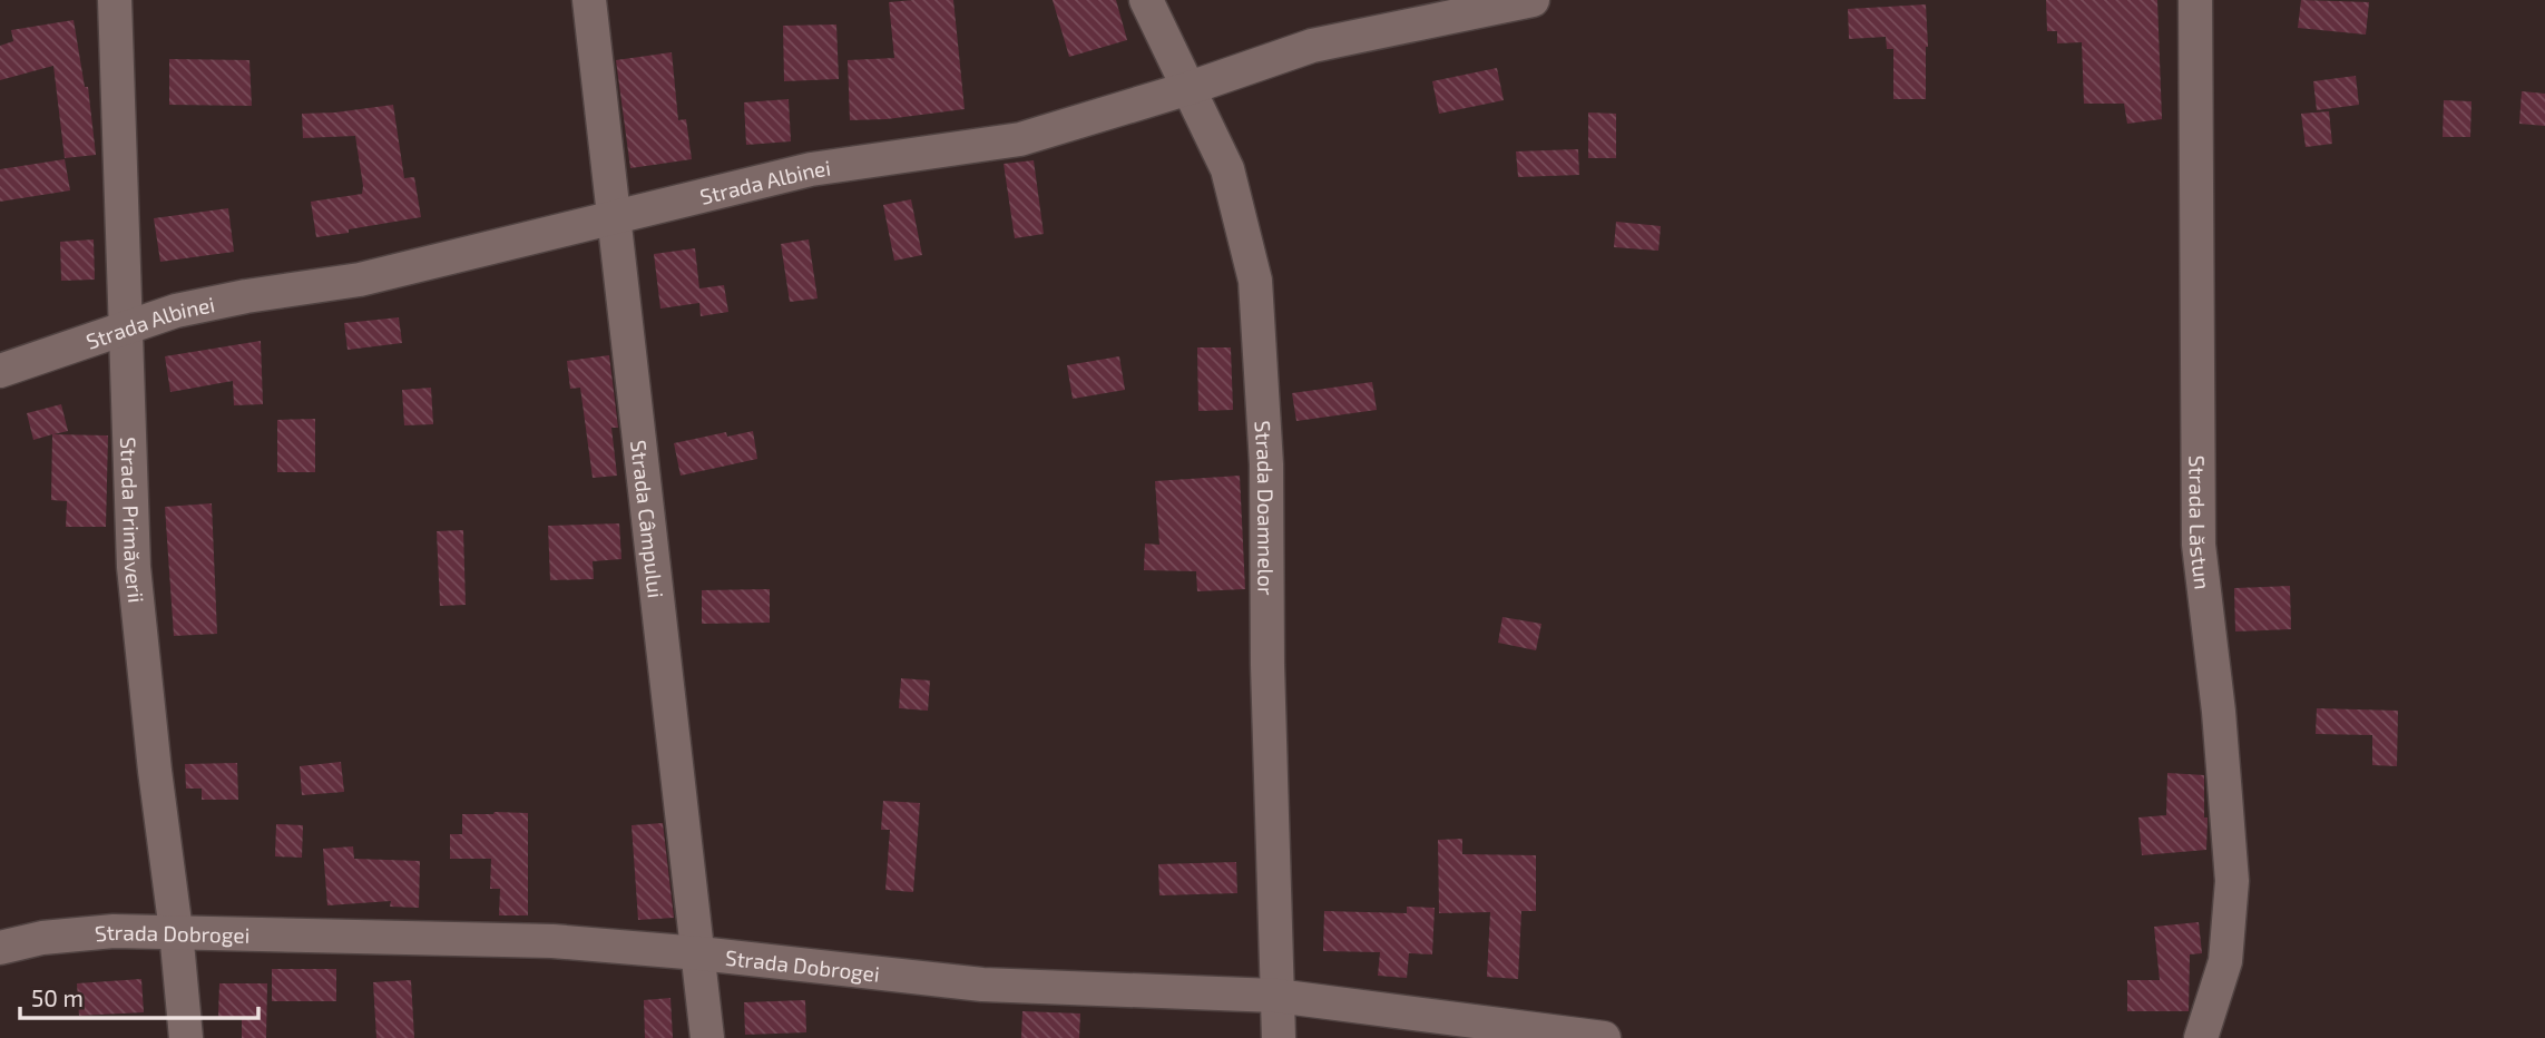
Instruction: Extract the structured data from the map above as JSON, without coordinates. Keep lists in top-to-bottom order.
{
  "streets": {
    "street": [
      "Strada Albinei",
      "Strada Doamnelor",
      "Strada Câmpului",
      "Strada Primăverii",
      "Strada Lăstun",
      "Strada Dobrogei"
    ]
  },
  "crossings": [
    ["Strada Albinei", "Strada Doamnelor"],
    ["Strada Albinei", "Strada Câmpului"],
    ["Strada Albinei", "Strada Primăverii"],
    ["Strada Doamnelor", "Strada Dobrogei"],
    ["Strada Câmpului", "Strada Dobrogei"],
    ["Strada Primăverii", "Strada Dobrogei"]
  ],
  "scale_bar": "50 m"
}
